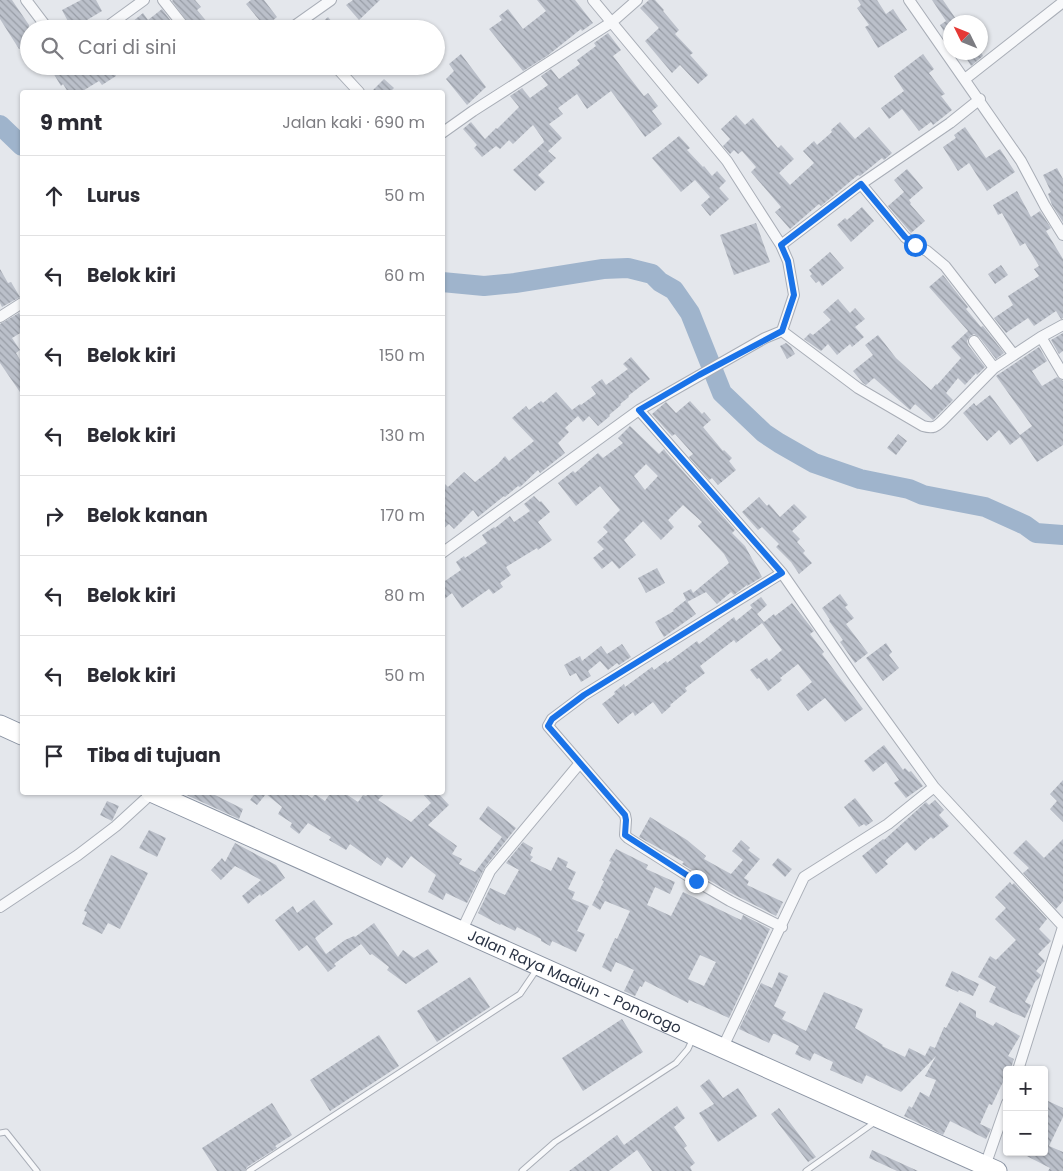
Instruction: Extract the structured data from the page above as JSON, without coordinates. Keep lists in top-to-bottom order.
{
  "streets": {
    "highway": ["Jalan Raya Madiun - Ponorogo"]
  },
  "north": "top left",
  "page": {
    "search": "Cari di sini",
    "heading": ["9 mnt", "Jalan kaki · 690 m"],
    "list": [
      ["Lurus", "50 m"],
      ["Belok kiri", "60 m"],
      ["Belok kiri", "150 m"],
      ["Belok kiri", "130 m"],
      ["Belok kanan", "170 m"],
      ["Belok kiri", "80 m"],
      ["Belok kiri", "50 m"],
      "Tiba di tujuan"
    ],
    "map_buttons": ["+", "−"]
  }
}
